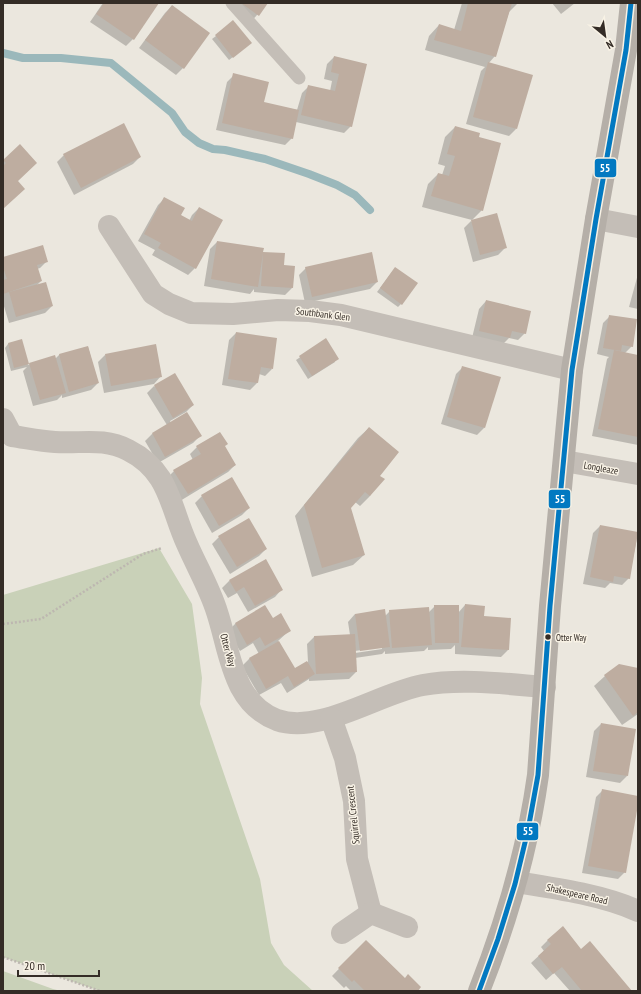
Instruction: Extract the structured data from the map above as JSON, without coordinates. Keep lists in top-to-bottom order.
{
  "streets": {
    "street": [
      "Southbank Glen",
      "Longleaze",
      "Otter Way",
      "Squirrel Crescent",
      "Shakespeare Road"
    ]
  },
  "crossings": [
    ["Otter Way", "Squirrel Crescent"]
  ],
  "places": ["Otter Way"],
  "lines": ["transit line 55"],
  "scale_bar": "20 m",
  "north": "bottom right"
}
